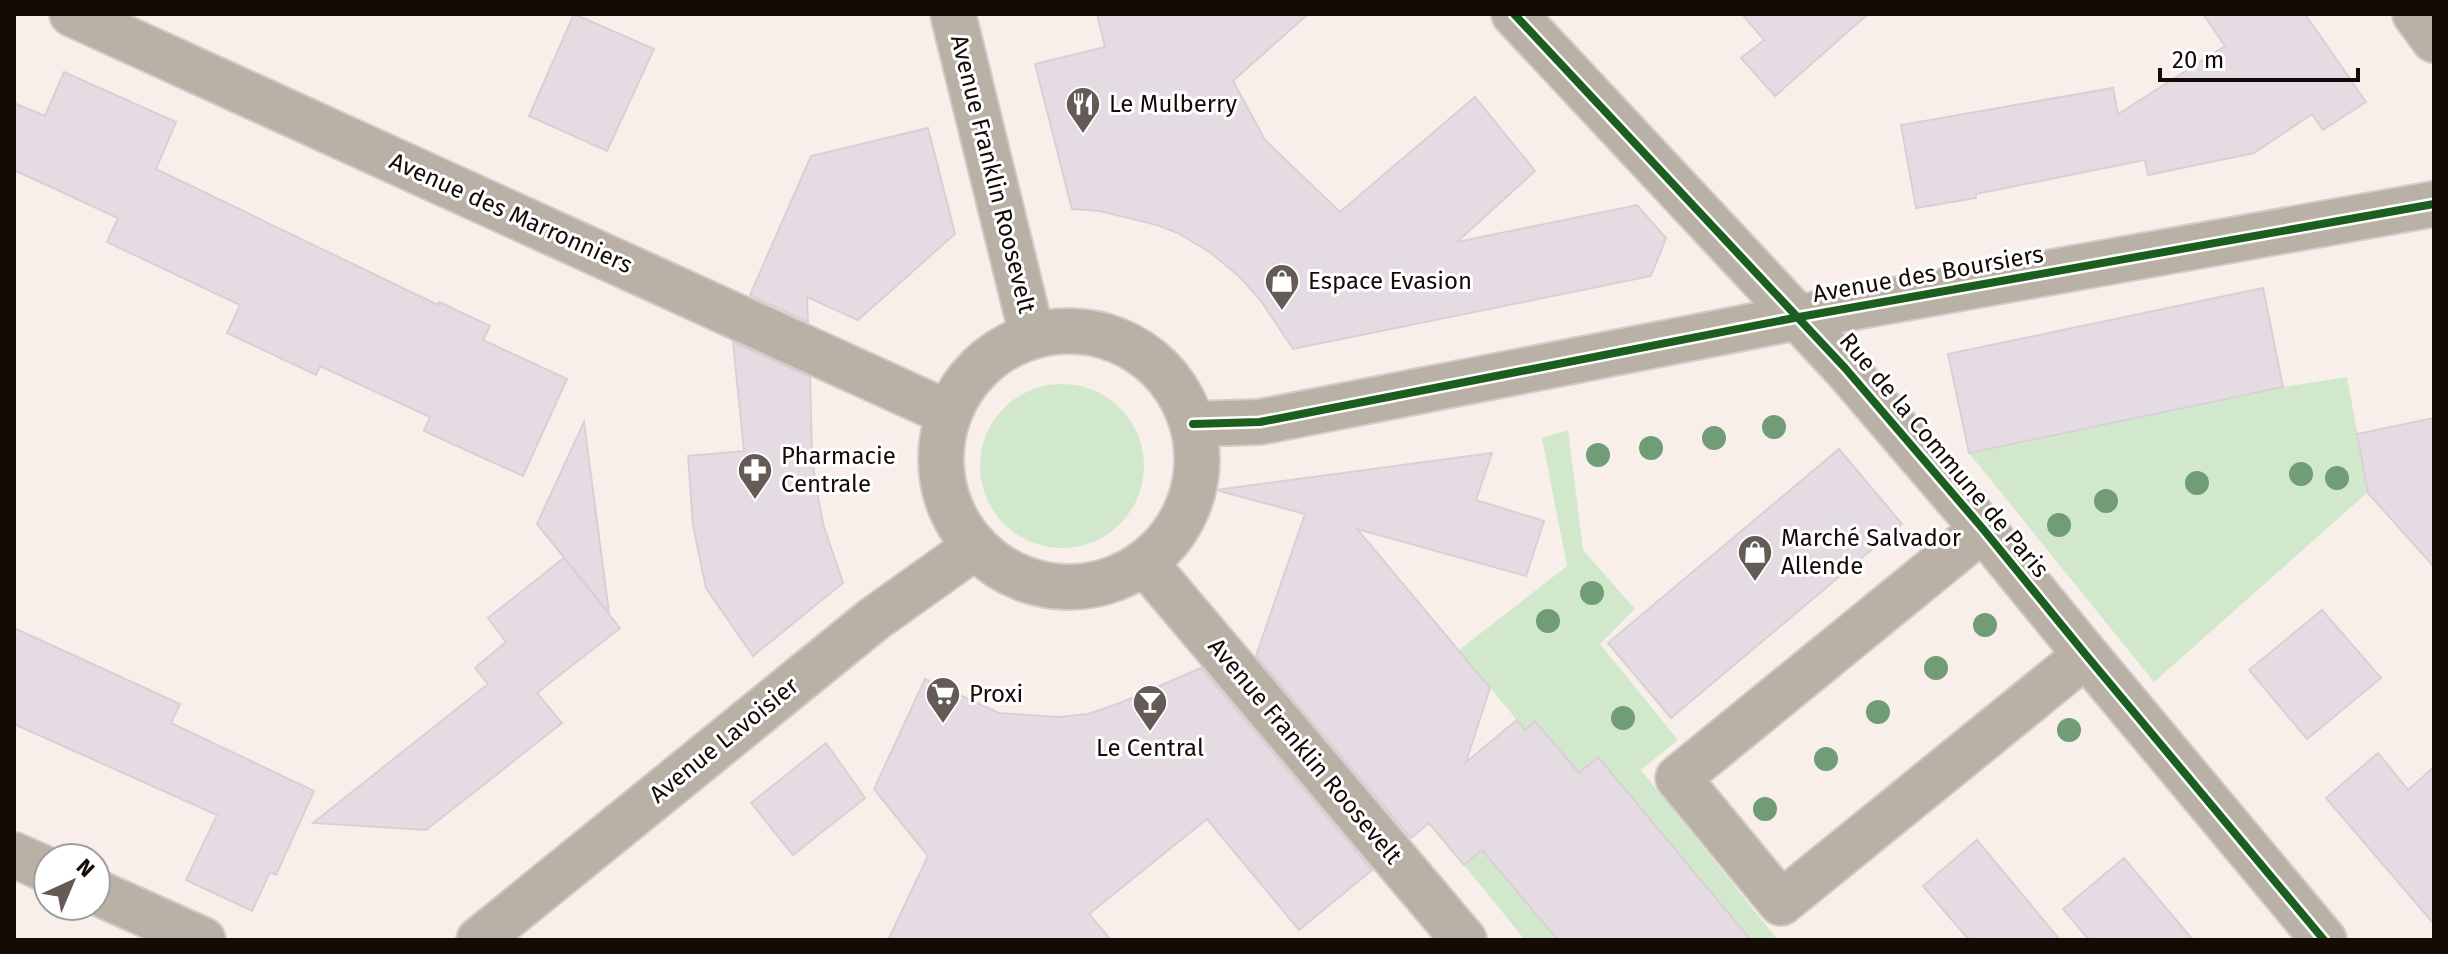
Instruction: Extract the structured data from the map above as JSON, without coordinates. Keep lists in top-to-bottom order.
{
  "streets": {
    "street": [
      "Avenue Franklin Roosevelt",
      "Avenue des Marronniers",
      "Avenue des Boursiers",
      "Rue de la Commune de Paris",
      "Avenue Lavoisier"
    ]
  },
  "crossings": [
    ["Avenue Franklin Roosevelt", "Avenue des Marronniers"],
    ["Avenue Franklin Roosevelt", "Avenue des Boursiers"],
    ["Avenue Franklin Roosevelt", "Avenue Lavoisier"],
    ["Avenue des Marronniers", "Avenue des Boursiers"],
    ["Avenue des Marronniers", "Avenue Lavoisier"],
    ["Avenue des Boursiers", "Rue de la Commune de Paris"],
    ["Avenue des Boursiers", "Avenue Lavoisier"]
  ],
  "places": {
    "restaurant": ["Le Mulberry"],
    "shop": ["Espace Evasion", "Marché Salvador Allende"],
    "pharmacy": ["Pharmacie Centrale"],
    "supermarket": ["Proxi"],
    "bar": ["Le Central"]
  },
  "scale_bar": "20 m",
  "north": "top right"
}
